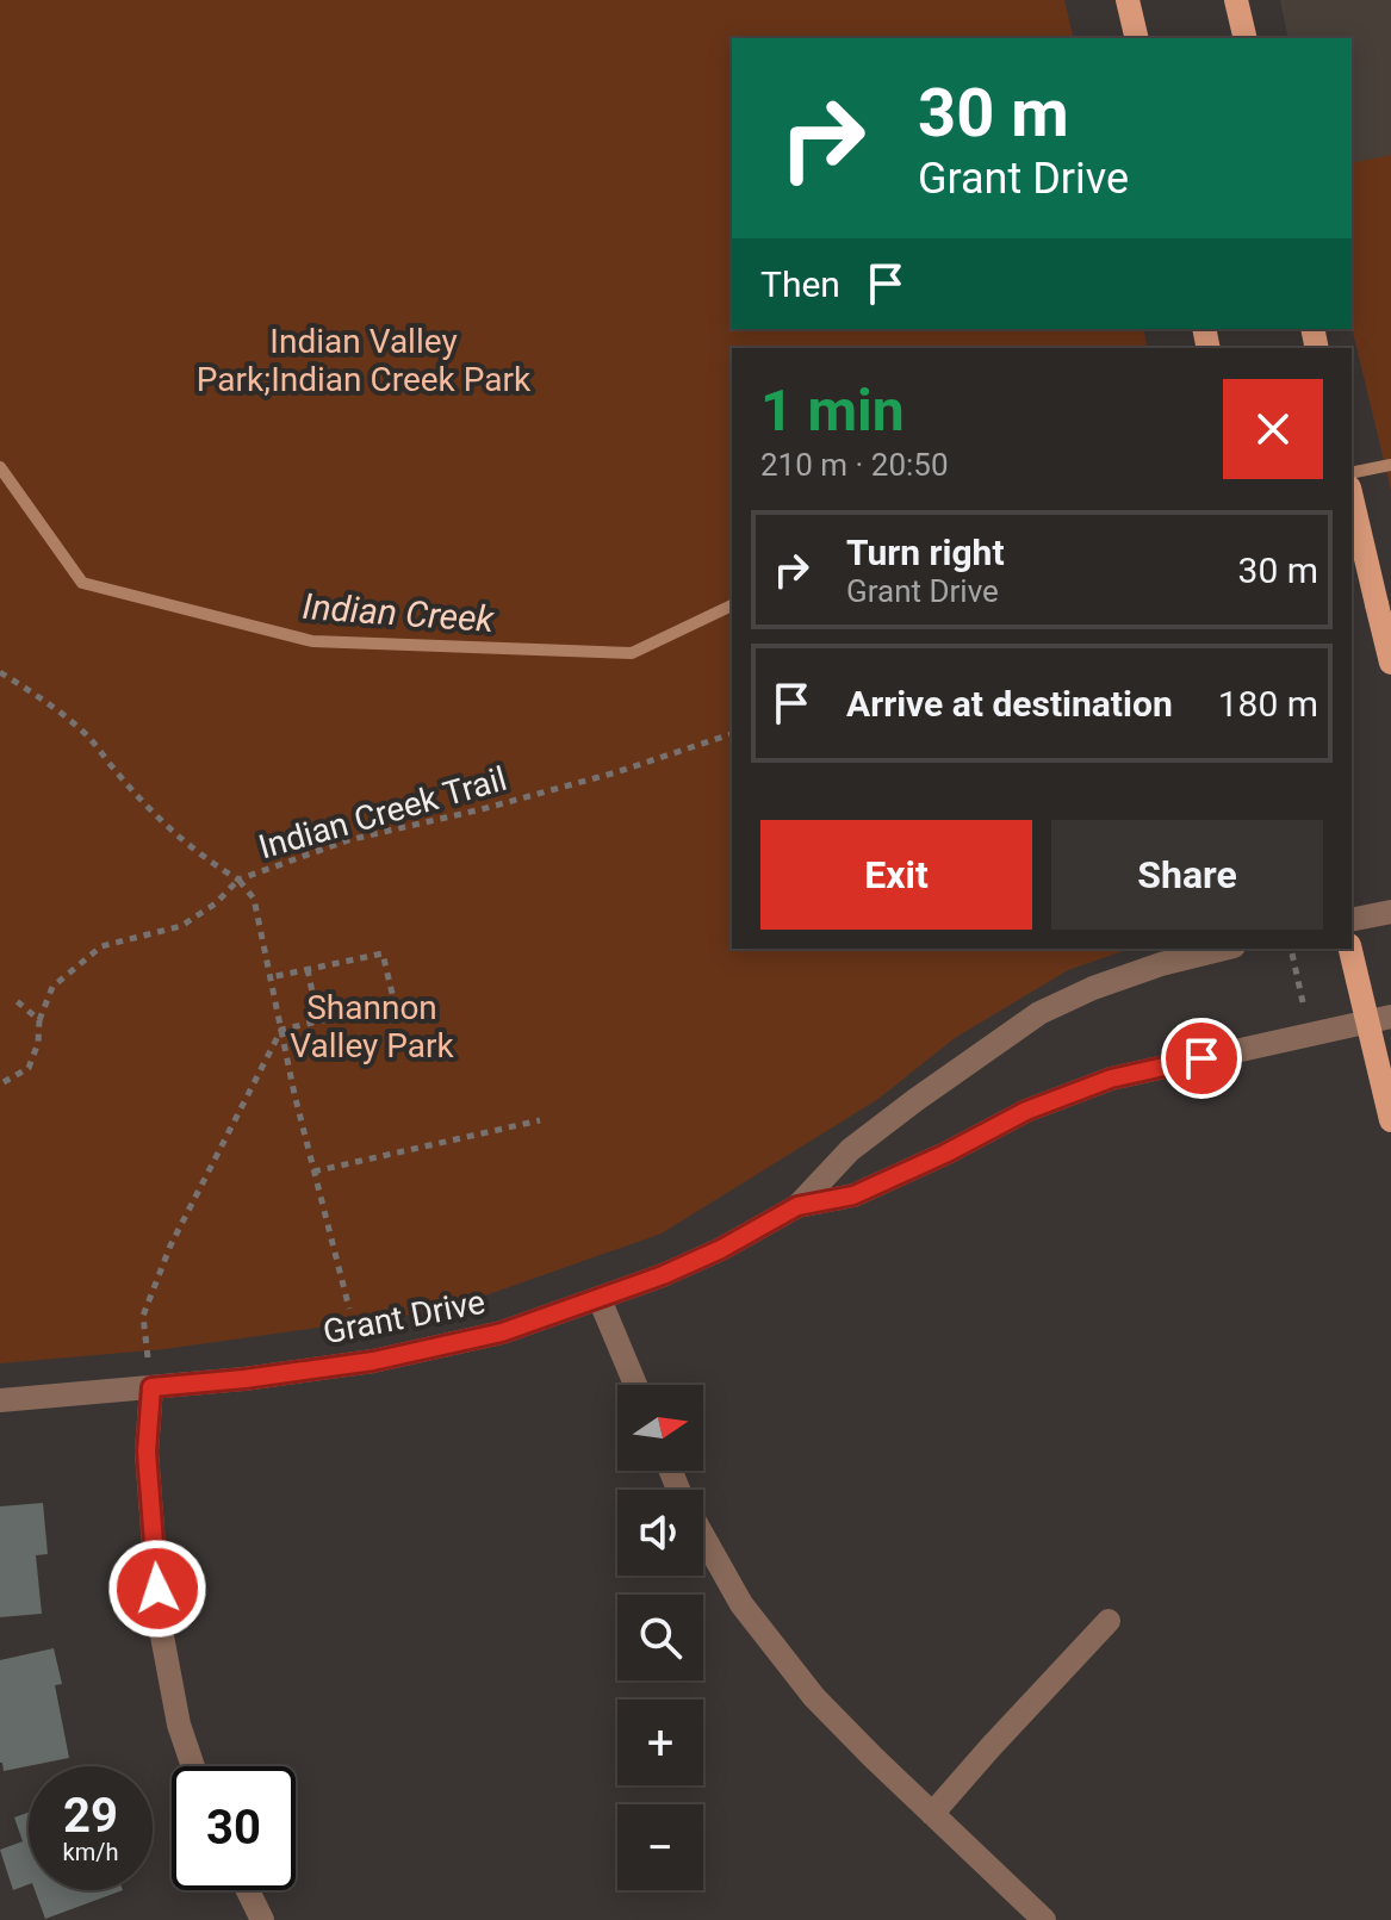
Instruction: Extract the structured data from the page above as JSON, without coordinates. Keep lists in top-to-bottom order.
{
  "streets": {
    "street": ["Grant Drive"],
    "path": ["Indian Creek Trail"]
  },
  "water": ["Indian Creek"],
  "parks": ["Indian Valley Park;Indian Creek Park", "Shannon Valley Park"],
  "north": "right",
  "page": {
    "turn": ["30 m", "Grant Drive"],
    "then": "Then",
    "heading": ["1 min", "210 m · 20:50"],
    "list": [
      {
        "name": "Turn right",
        "note": "Grant Drive",
        "value": "30 m"
      },
      {
        "name": "Arrive at destination",
        "value": "180 m"
      }
    ],
    "buttons": ["Exit", "Share"],
    "map_buttons": ["+", "−"],
    "speed": "29 km/h",
    "limit": "30"
  }
}
